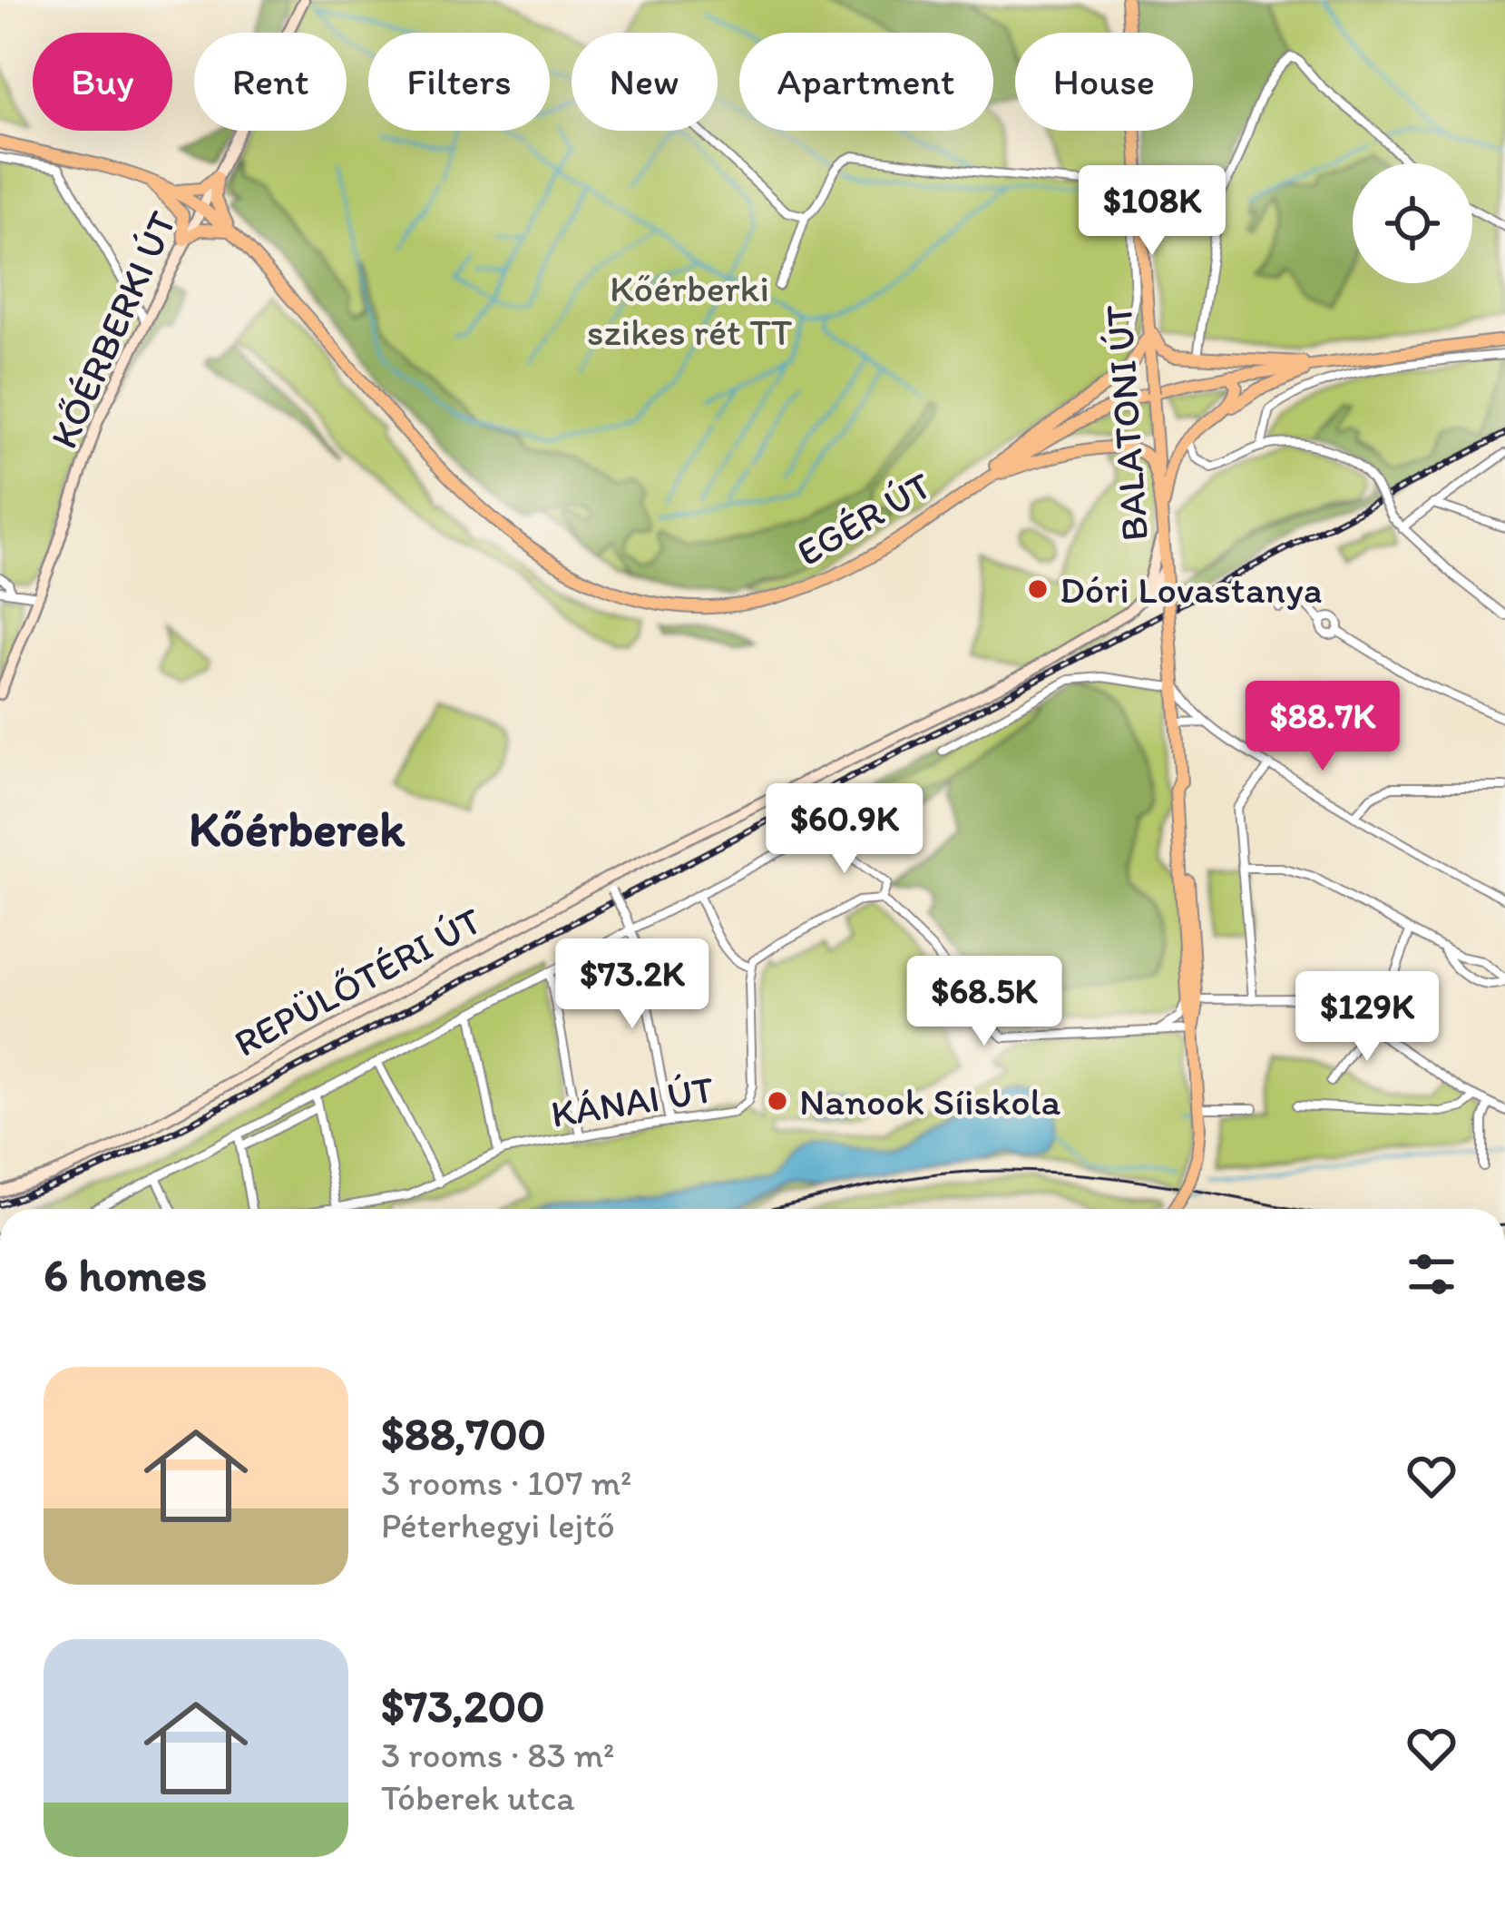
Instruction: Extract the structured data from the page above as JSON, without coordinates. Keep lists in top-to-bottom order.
{
  "streets": {
    "main road": ["BALATONI ÚT", "EGÉR ÚT"],
    "street": ["KŐÉRBERKI ÚT", "REPÜLŐTÉRI ÚT", "KÁNAI ÚT"]
  },
  "crossings": [
    ["KŐÉRBERKI ÚT", "EGÉR ÚT"],
    ["BALATONI ÚT", "REPÜLŐTÉRI ÚT"]
  ],
  "districts": ["Kőérberek"],
  "parks": ["Kőérberki szikes rét TT"],
  "places": ["Dóri Lovastanya", "Nanook Síiskola"],
  "page": {
    "chip": [
      "Buy",
      "Rent",
      "Filters",
      "New",
      "Apartment",
      "House"
    ],
    "price": [
      "$108K",
      "$88.7K",
      "$60.9K",
      "$73.2K",
      "$68.5K",
      "$129K"
    ],
    "heading": "6 homes",
    "list": [
      {
        "name": "$88,700",
        "note": "3 rooms · 107 m² · Péterhegyi lejtő"
      },
      {
        "name": "$73,200",
        "note": "3 rooms · 83 m² · Tóberek utca"
      }
    ]
  }
}
